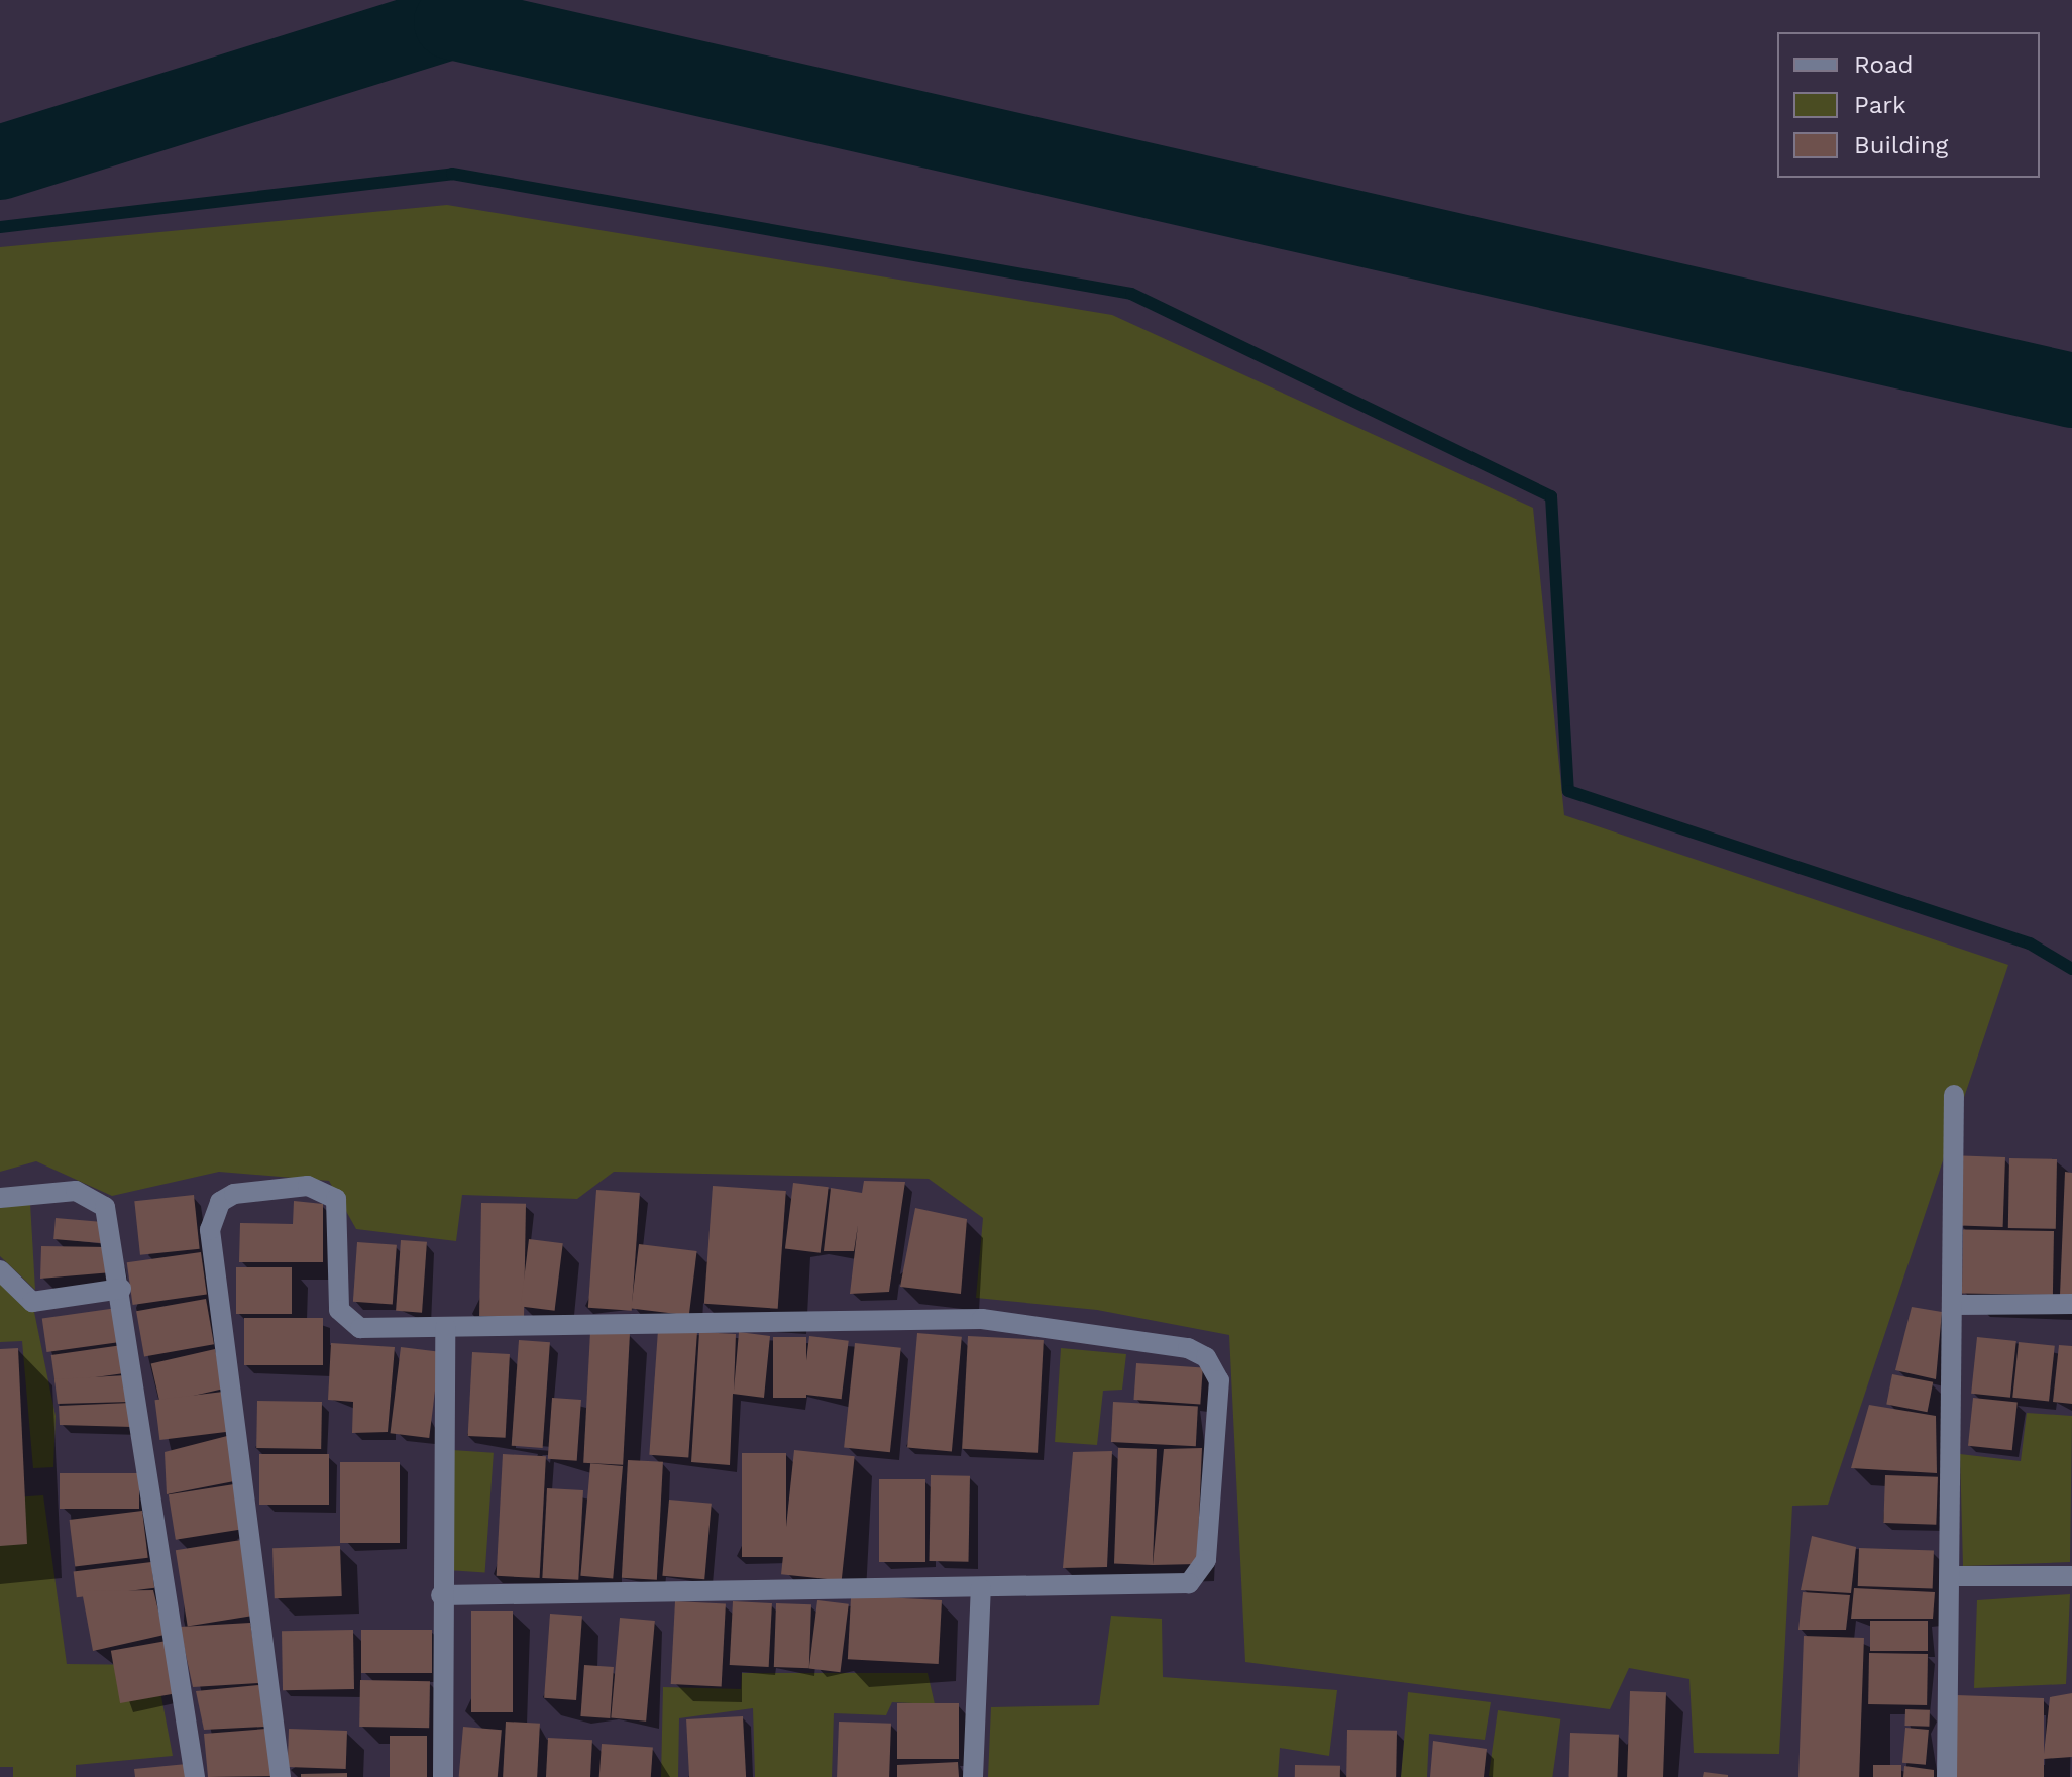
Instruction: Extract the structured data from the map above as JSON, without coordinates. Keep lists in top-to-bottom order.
{
  "legend": ["Road", "Park", "Building"]
}
